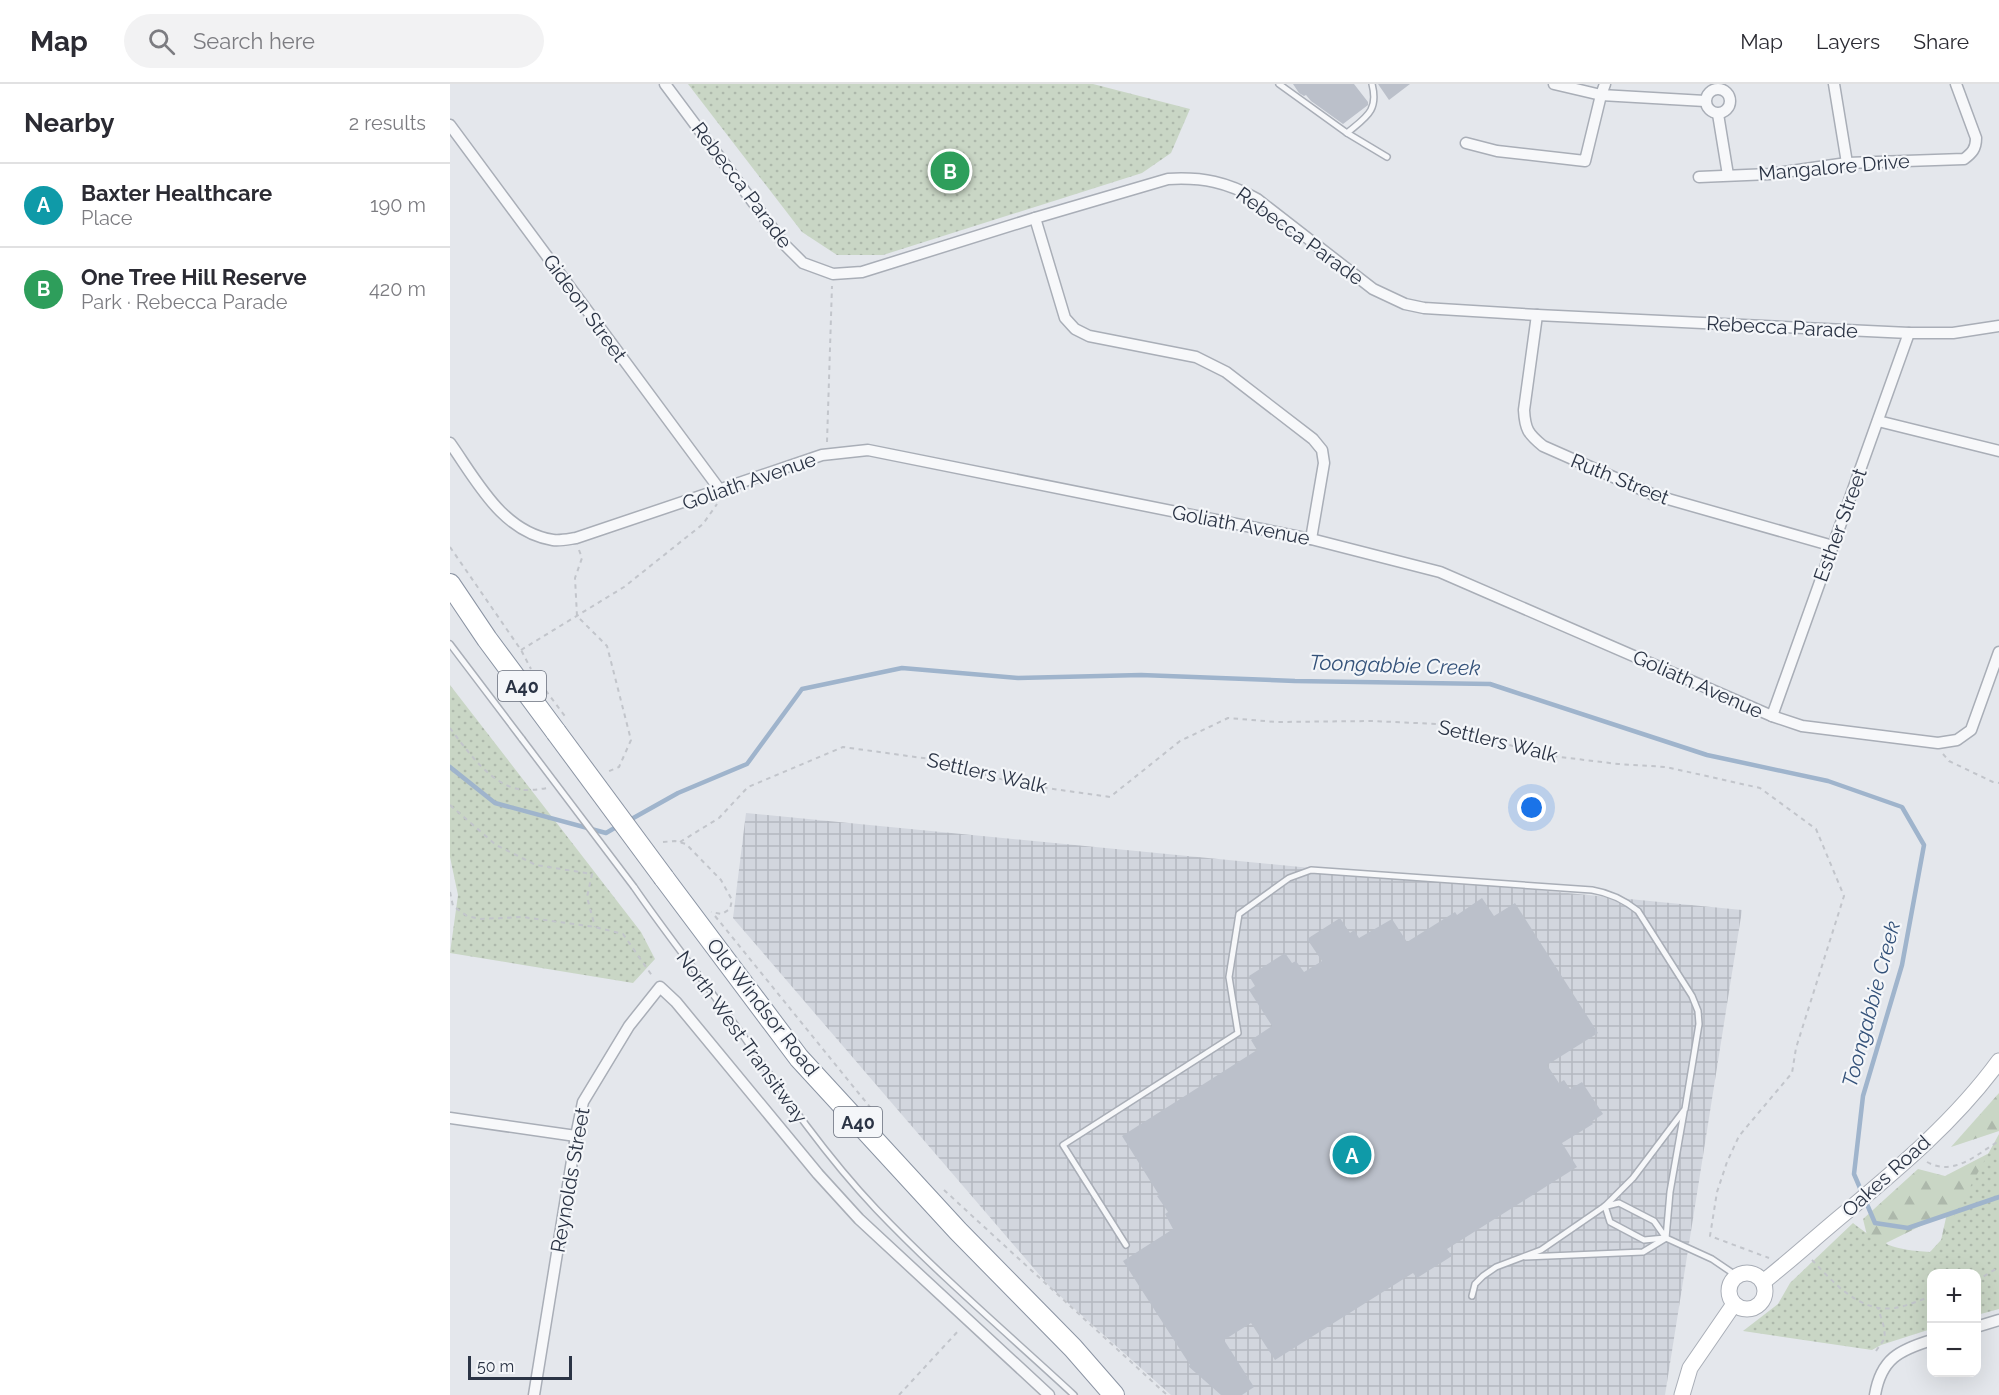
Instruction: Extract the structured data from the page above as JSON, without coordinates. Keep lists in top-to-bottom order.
{
  "streets": {
    "highway": ["A40", "Old Windsor Road"],
    "street": [
      "Mangalore Drive",
      "Rebecca Parade",
      "Gideon Street",
      "Ruth Street",
      "Goliath Avenue",
      "Esther Street",
      "Oakes Road",
      "Reynolds Street"
    ],
    "lane": ["North West Transitway"],
    "path": ["Settlers Walk"]
  },
  "crossings": [
    ["Rebecca Parade", "Ruth Street"],
    ["Rebecca Parade", "Esther Street"],
    ["Gideon Street", "Goliath Avenue"],
    ["Ruth Street", "Esther Street"],
    ["Goliath Avenue", "Esther Street"]
  ],
  "water": ["Toongabbie Creek"],
  "scale_bar": "50 m",
  "page": {
    "header": "Map",
    "search": "Search here",
    "nav": ["Map", "Layers", "Share"],
    "heading": ["Nearby", "2 results"],
    "pins": ["B", "A"],
    "list": [
      {
        "mark": "A",
        "name": "Baxter Healthcare",
        "note": "Place",
        "value": "190 m"
      },
      {
        "mark": "B",
        "name": "One Tree Hill Reserve",
        "note": "Park · Rebecca Parade",
        "value": "420 m"
      }
    ],
    "map_buttons": ["+", "−"],
    "scale": "50 m"
  }
}
